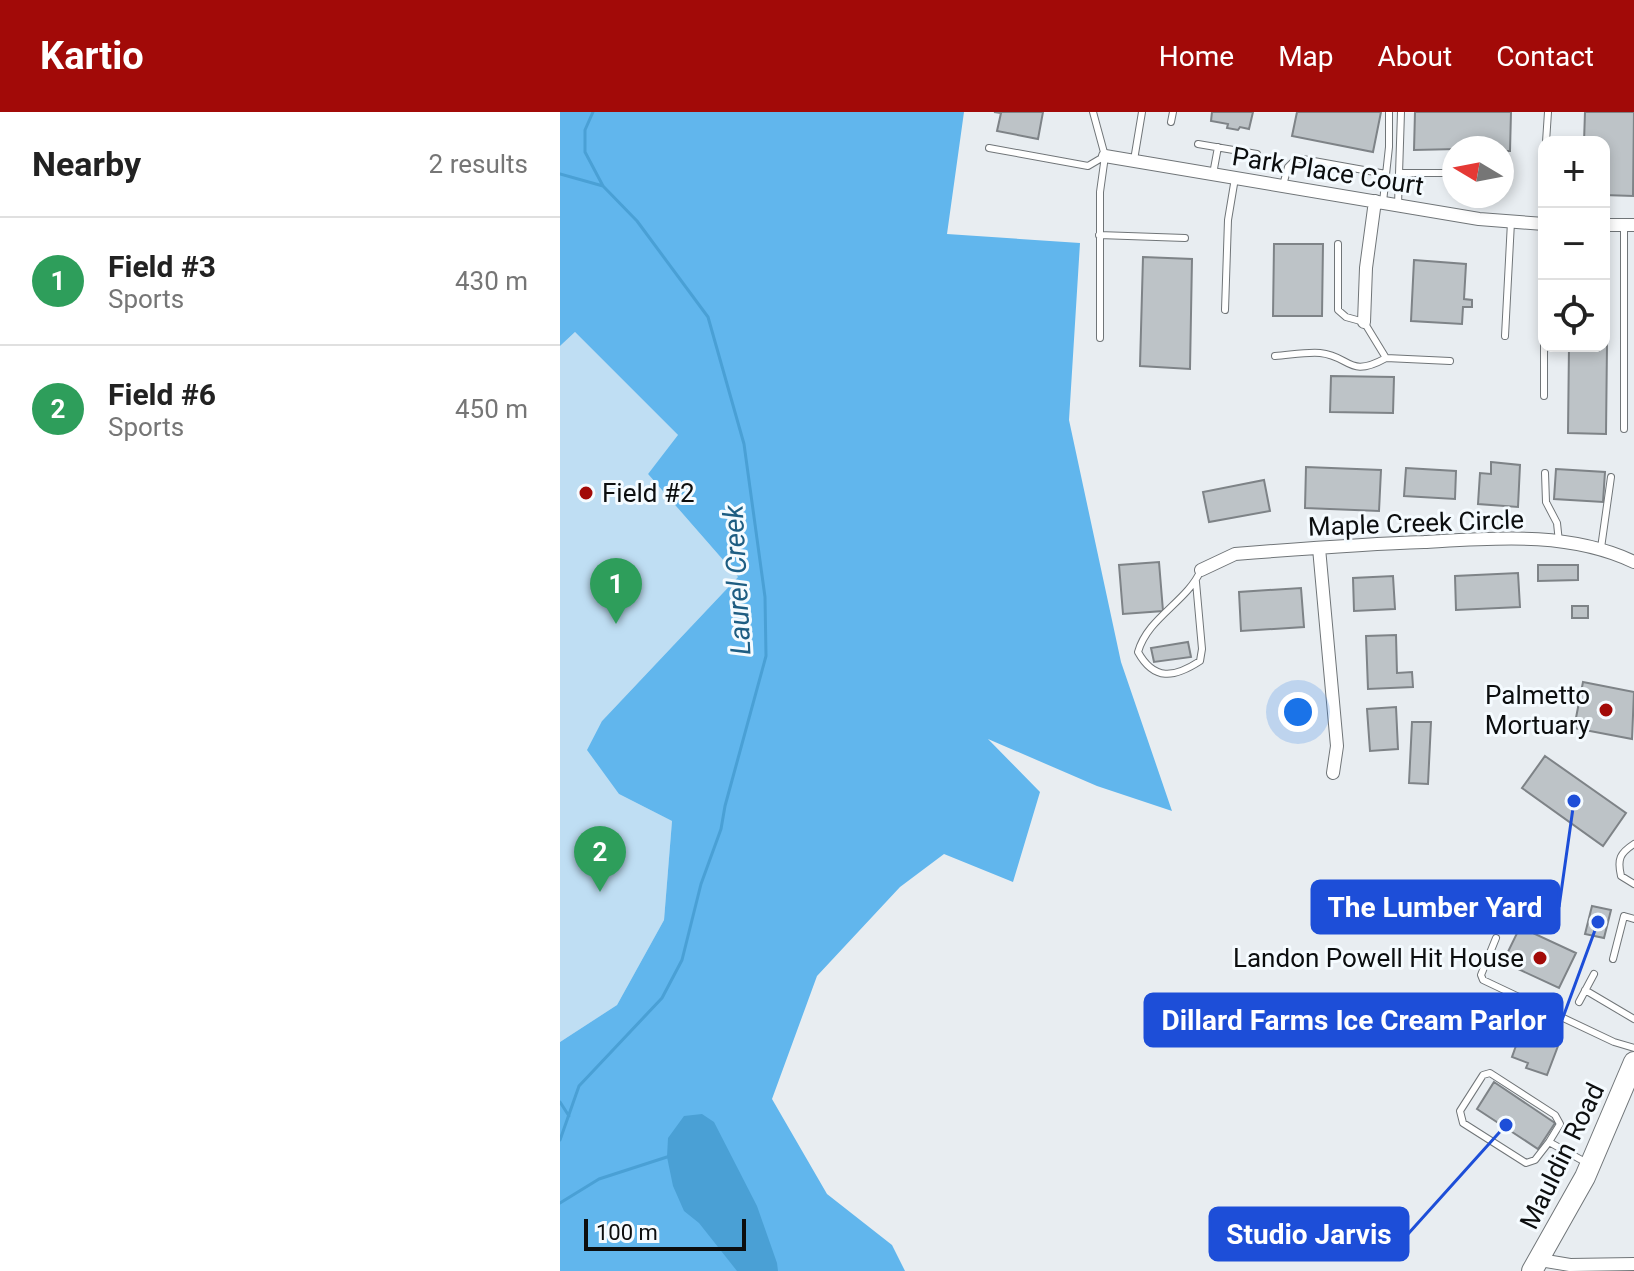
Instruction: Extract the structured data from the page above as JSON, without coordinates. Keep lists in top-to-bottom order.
{
  "streets": {
    "main road": ["Mauldin Road"],
    "street": ["Park Place Court", "Maple Creek Circle"]
  },
  "water": ["Laurel Creek"],
  "places": [
    "Field #2",
    "Palmetto Mortuary",
    "The Lumber Yard",
    "Dillard Farms Ice Cream Parlor",
    "Landon Powell Hit House",
    "Studio Jarvis"
  ],
  "scale_bar": "100 m",
  "north": "left",
  "page": {
    "header": "Kartio",
    "nav": [
      "Home",
      "Map",
      "About",
      "Contact"
    ],
    "heading": ["Nearby", "2 results"],
    "map_buttons": ["+", "−"],
    "list": [
      {
        "mark": "1",
        "name": "Field #3",
        "note": "Sports",
        "value": "430 m"
      },
      {
        "mark": "2",
        "name": "Field #6",
        "note": "Sports",
        "value": "450 m"
      }
    ],
    "pins": ["1", "2"],
    "scale": "100 m"
  }
}
